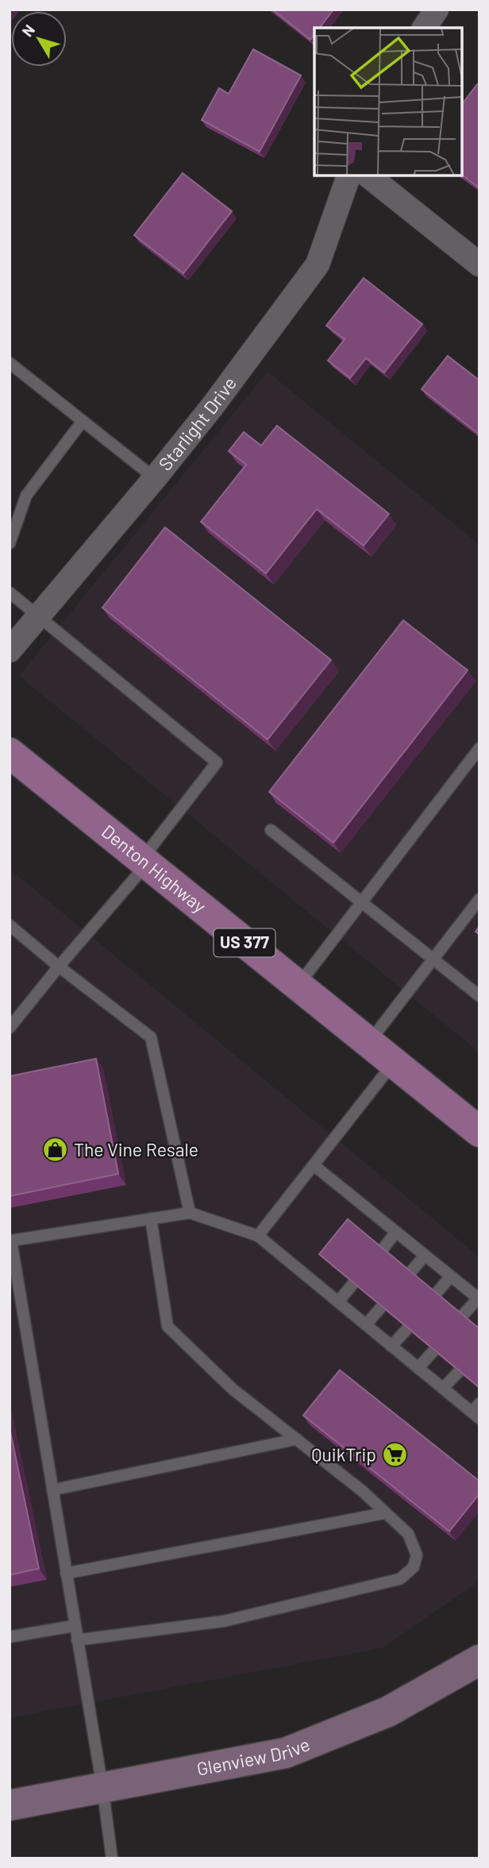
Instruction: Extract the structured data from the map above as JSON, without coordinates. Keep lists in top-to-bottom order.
{
  "streets": {
    "main road": ["Denton Highway", "US 377", "Glenview Drive"],
    "street": ["Starlight Drive"]
  },
  "places": {
    "shop": ["The Vine Resale"],
    "supermarket": ["QuikTrip"]
  },
  "north": "top left"
}
